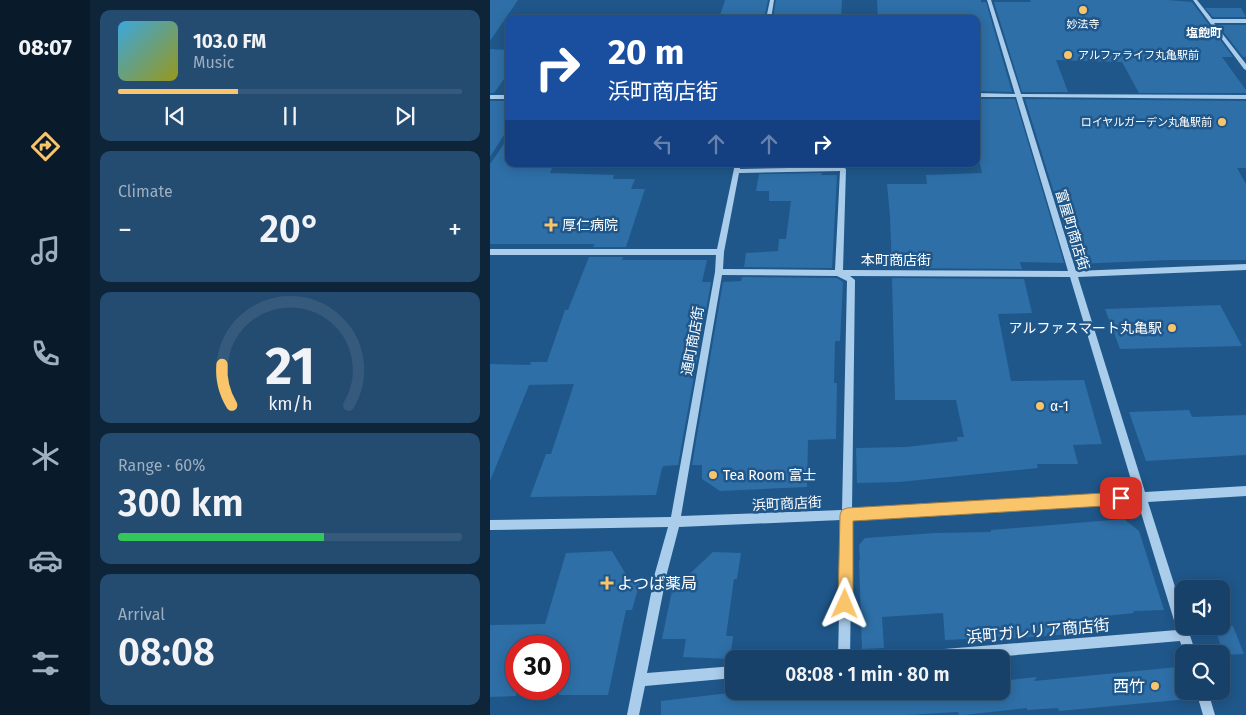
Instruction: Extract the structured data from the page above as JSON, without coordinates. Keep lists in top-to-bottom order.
{
  "streets": {
    "street": [
      "富屋町商店街",
      "本町商店街",
      "通町商店街",
      "浜町商店街",
      "浜町ガレリア商店街"
    ]
  },
  "crossings": [
    ["富屋町商店街", "本町商店街"],
    ["富屋町商店街", "浜町商店街"],
    ["富屋町商店街", "浜町ガレリア商店街"],
    ["本町商店街", "通町商店街"],
    ["通町商店街", "浜町商店街"]
  ],
  "districts": ["塩飽町"],
  "places": {
    "other": [
      "妙法寺",
      "アルファライフ丸亀駅前",
      "ロイヤルガーデン丸亀駅前",
      "アルファスマート丸亀駅",
      "α-1",
      "Tea Room 富士",
      "西竹"
    ],
    "health": ["厚仁病院", "よつば薬局"]
  },
  "page": {
    "tabs": "08:07",
    "turn": ["20 m", "浜町商店街"],
    "song": ["103.0 FM", "Music"],
    "tile": [
      "Climate",
      ["Range · 60%", "300 km"],
      ["Arrival", "08:08"]
    ],
    "heat": ["−", "20°", "+"],
    "limit": "30",
    "trip": "08:08 · 1 min · 80 m",
    "gauge": ["21", "km/h"]
  }
}
